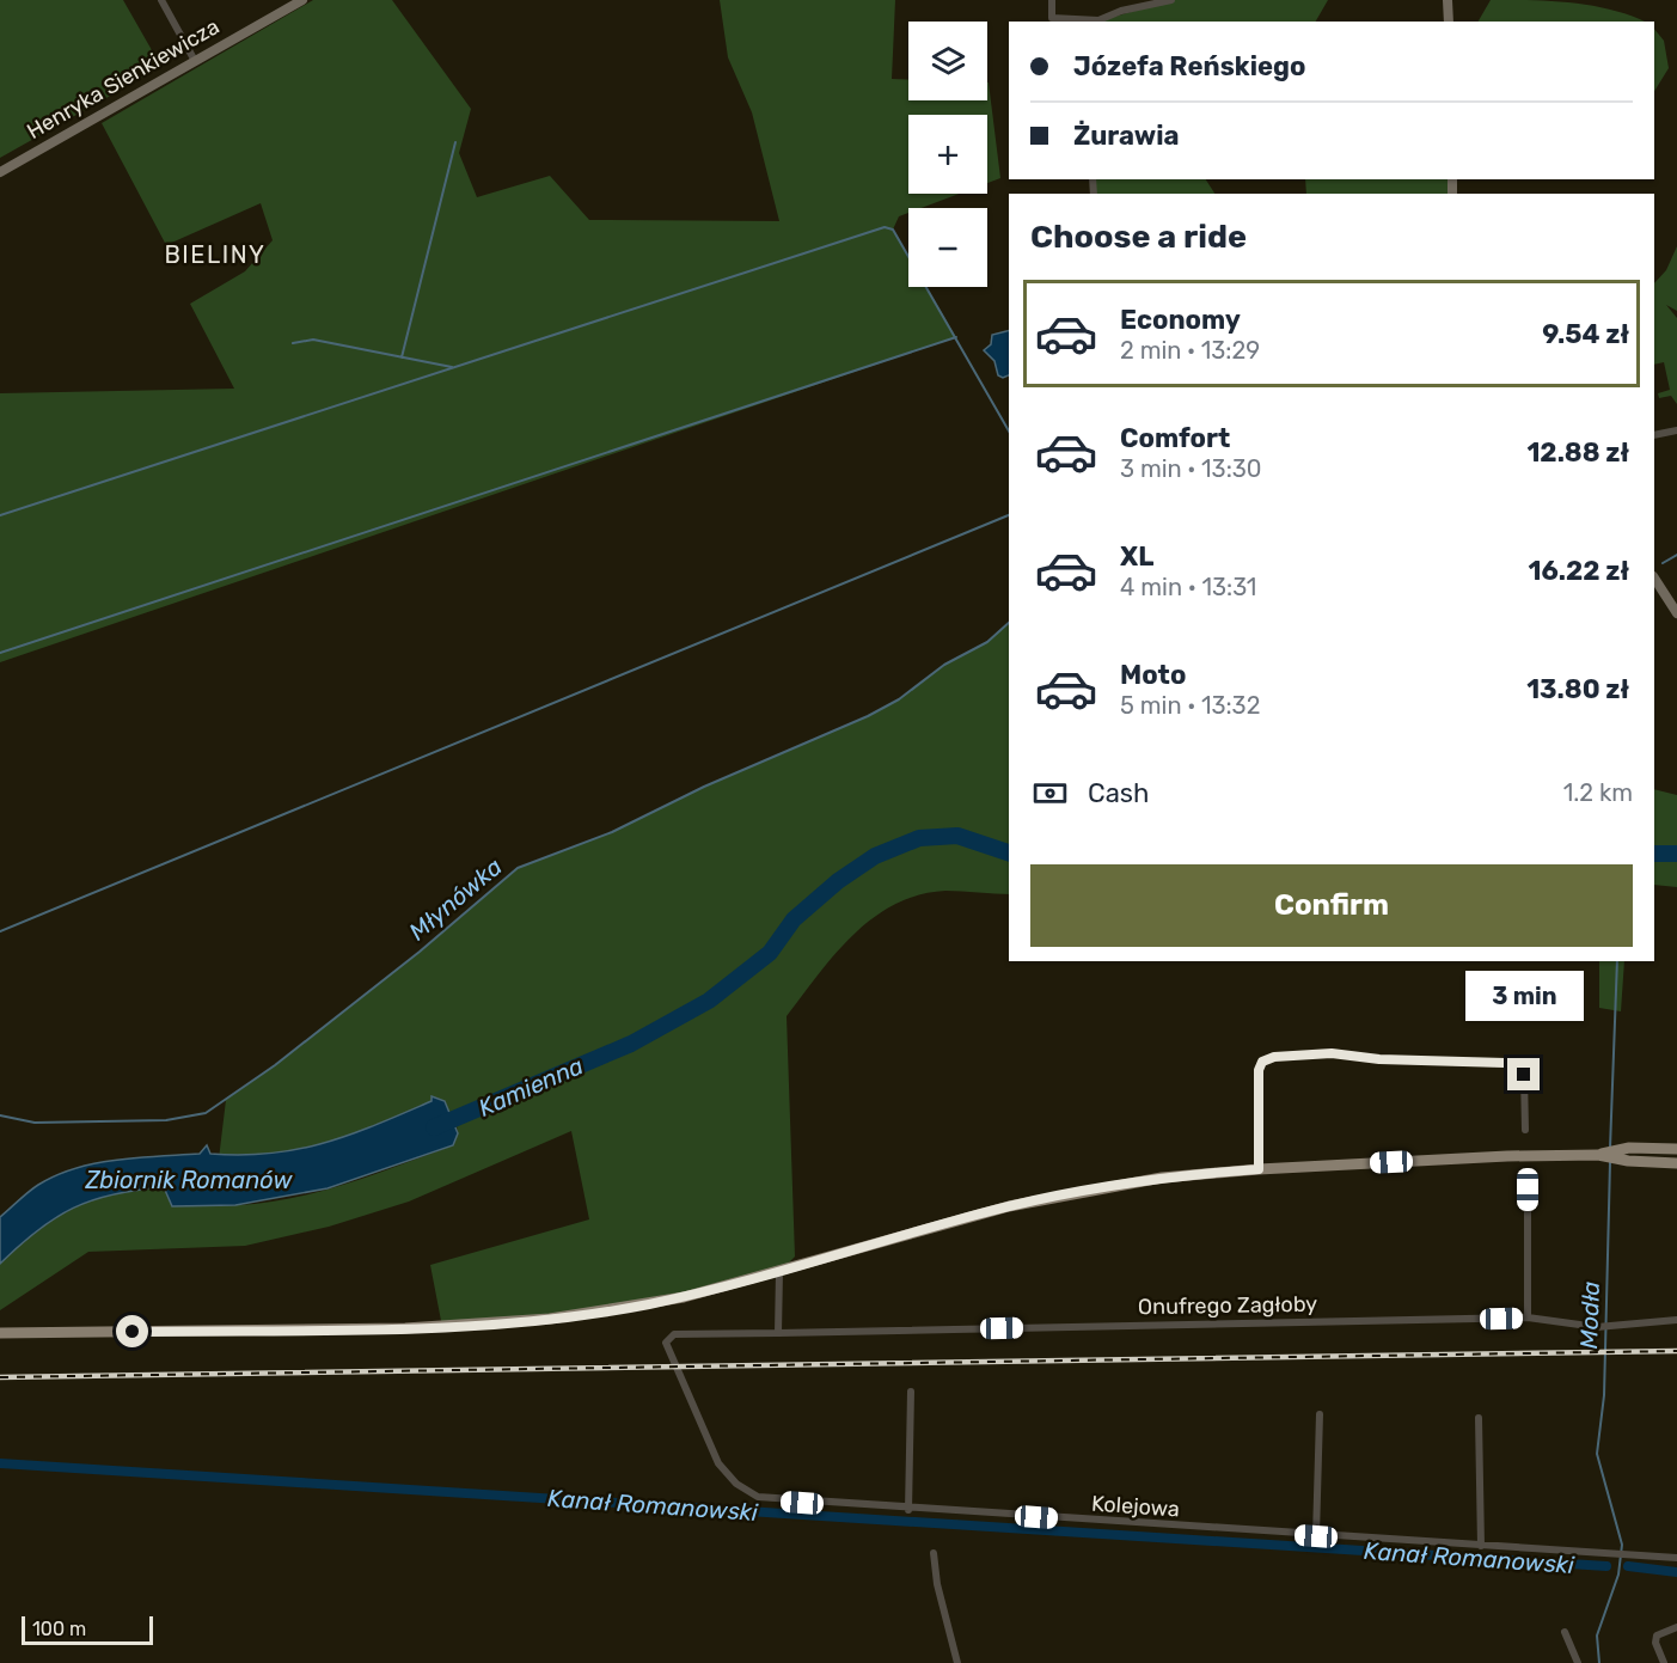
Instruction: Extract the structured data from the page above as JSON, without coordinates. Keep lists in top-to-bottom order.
{
  "streets": {
    "main road": ["Henryka Sienkiewicza"],
    "street": ["Onufrego Zagłoby", "Kolejowa"]
  },
  "crossings": [
    ["Onufrego Zagłoby", "Kolejowa"]
  ],
  "districts": ["BIELINY"],
  "water": [
    "Młynówka",
    "Kamienna",
    "Zbiornik Romanów",
    "Modła",
    "Kanał Romanowski"
  ],
  "scale_bar": "100 m",
  "page": {
    "map_buttons": ["+", "−"],
    "banner": ["Józefa Reńskiego", "Żurawia"],
    "heading": "Choose a ride",
    "list": [
      {
        "name": "Economy",
        "note": "2 min · 13:29",
        "value": "9.54 zł"
      },
      {
        "name": "Comfort",
        "note": "3 min · 13:30",
        "value": "12.88 zł"
      },
      {
        "name": "XL",
        "note": "4 min · 13:31",
        "value": "16.22 zł"
      },
      {
        "name": "Moto",
        "note": "5 min · 13:32",
        "value": "13.80 zł"
      }
    ],
    "pay": ["Cash", "1.2 km"],
    "buttons": "Confirm",
    "bubble": "3 min",
    "scale": "100 m"
  }
}
